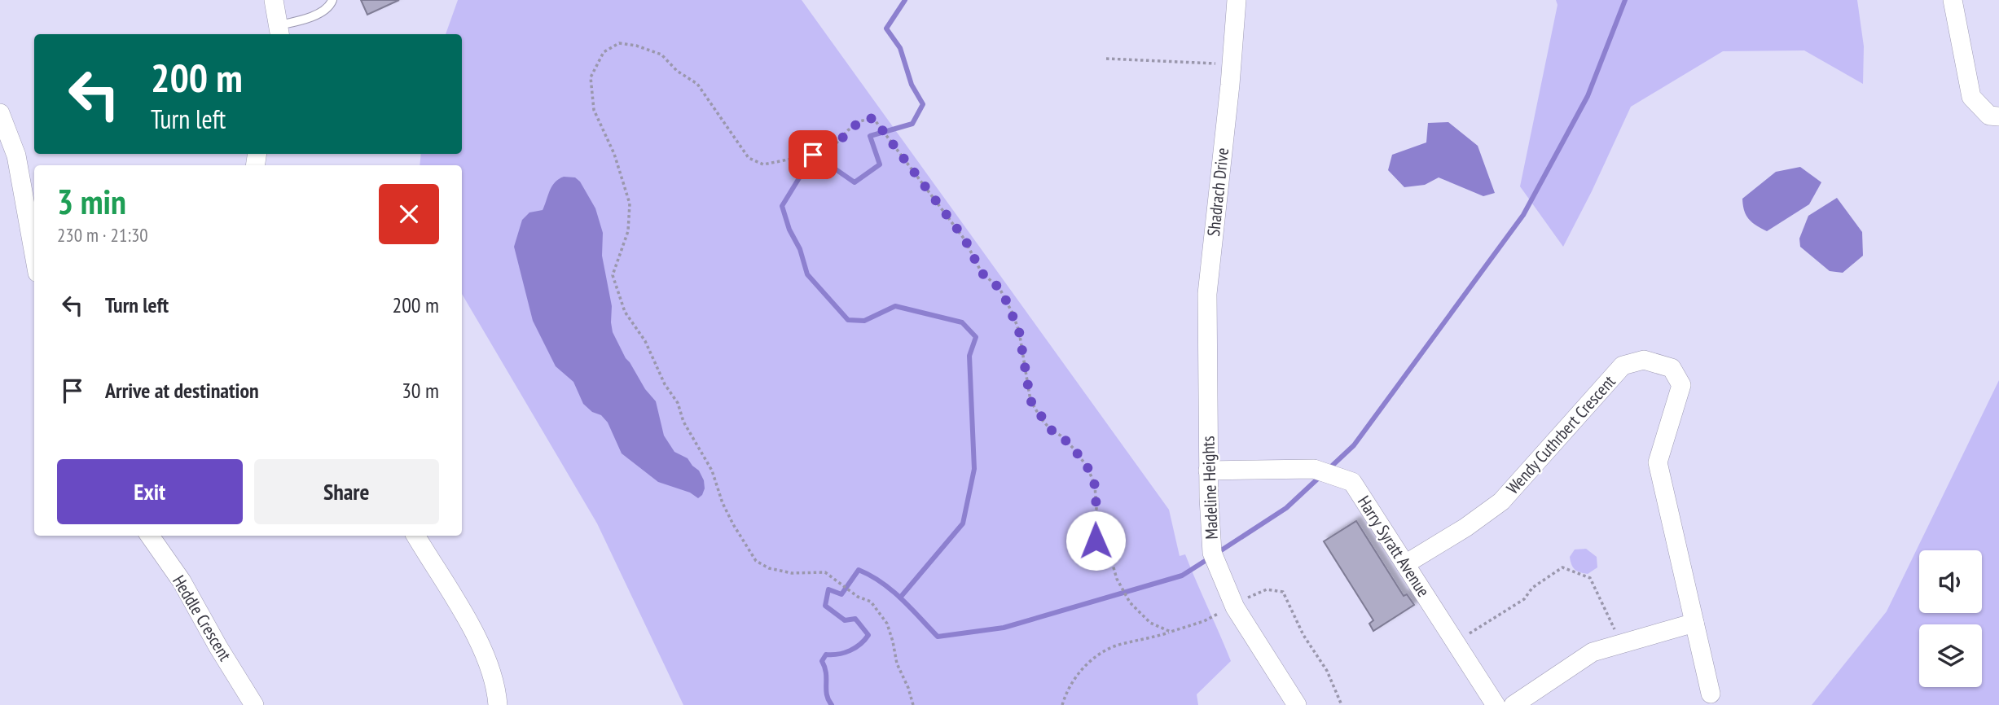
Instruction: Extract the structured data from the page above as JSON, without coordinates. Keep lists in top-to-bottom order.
{
  "streets": {
    "street": [
      "Shadrach Drive",
      "Wendy Cuthrbert Crescent",
      "Madeline Heights",
      "Harry Syratt Avenue",
      "Heddle Crescent"
    ]
  },
  "crossings": [
    ["Shadrach Drive", "Madeline Heights"],
    ["Wendy Cuthrbert Crescent", "Harry Syratt Avenue"],
    ["Madeline Heights", "Harry Syratt Avenue"]
  ],
  "page": {
    "turn": ["200 m", "Turn left"],
    "heading": ["3 min", "230 m · 21:30"],
    "list": [
      {
        "name": "Turn left",
        "value": "200 m"
      },
      {
        "name": "Arrive at destination",
        "value": "30 m"
      }
    ],
    "buttons": ["Exit", "Share"]
  }
}
